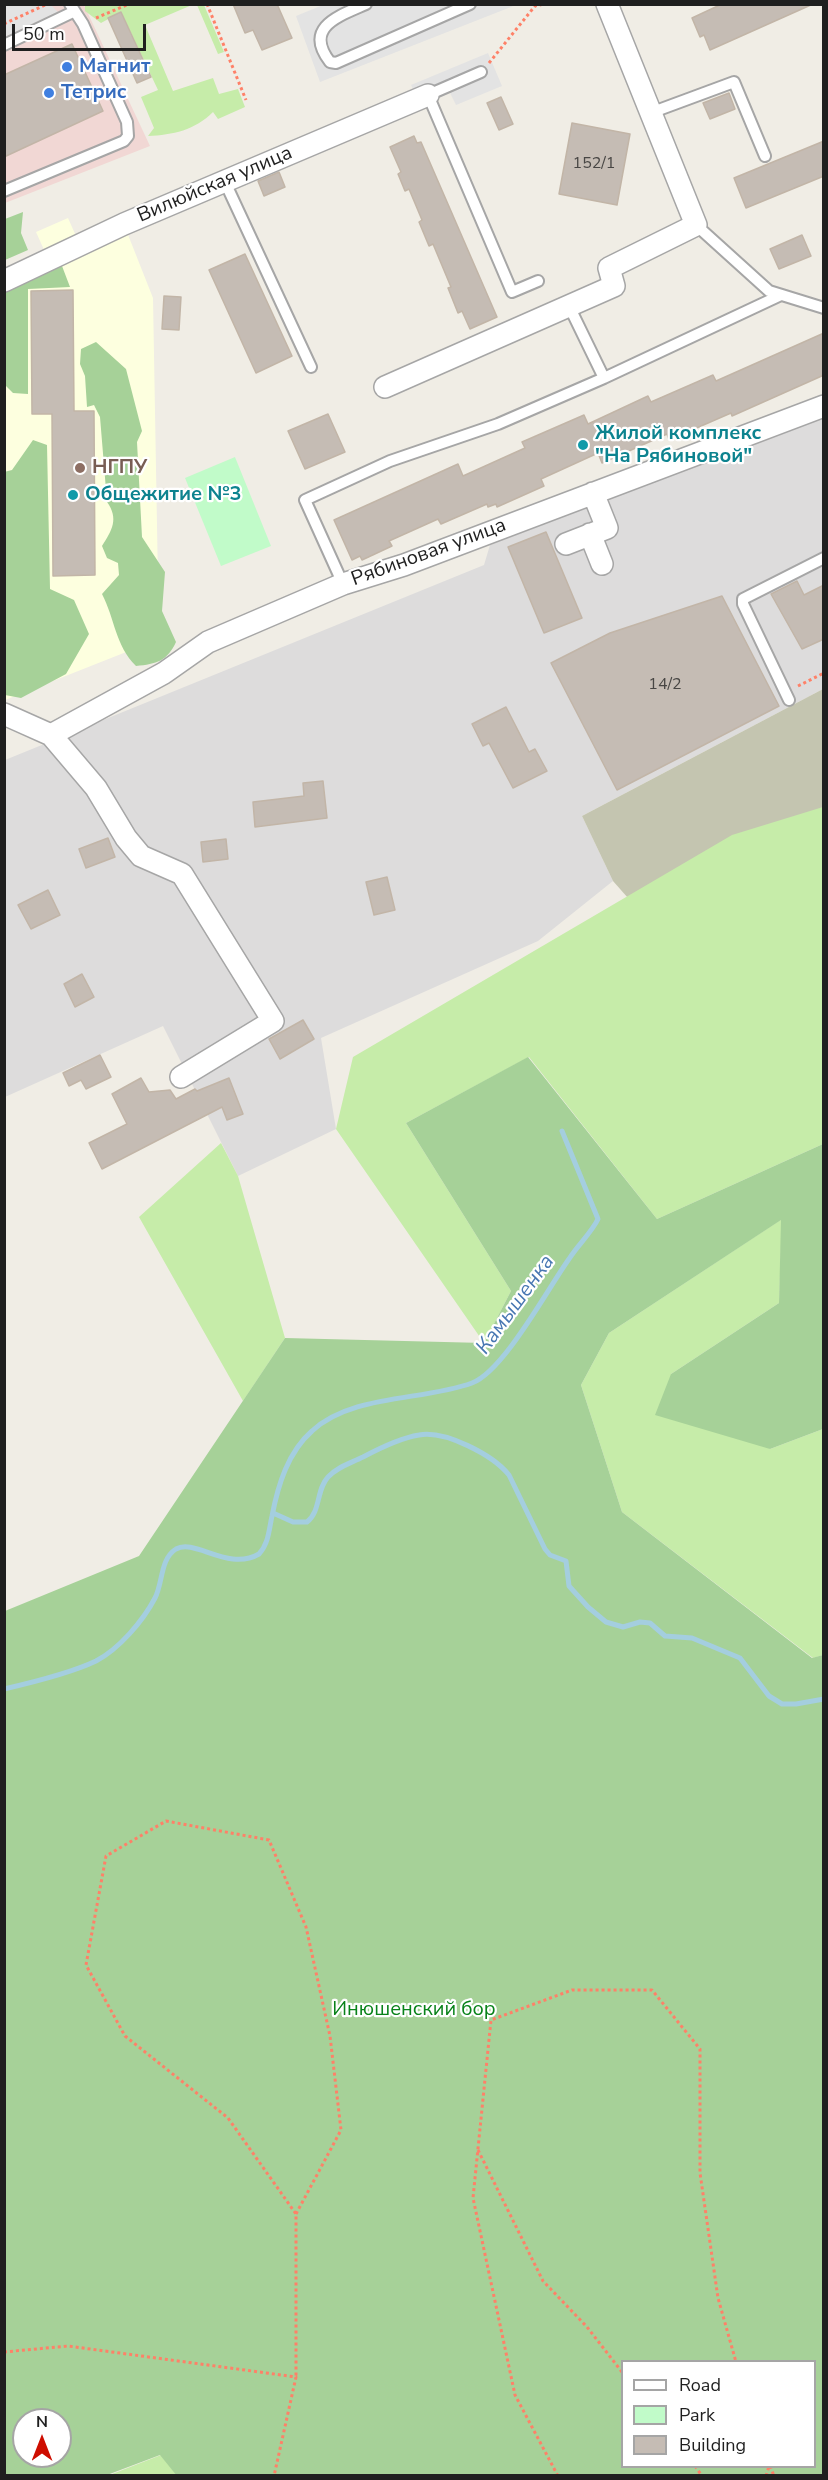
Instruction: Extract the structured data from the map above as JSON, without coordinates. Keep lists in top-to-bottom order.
{
  "streets": {
    "street": ["Вилюйская улица", "Рябиновая улица"]
  },
  "water": ["Камышенка"],
  "parks": ["Инюшенский бор"],
  "places": [
    "Магнит",
    "Тетрис",
    "Жилой комплекс \"На Рябиновой\"",
    "НГПУ",
    "Общежитие №3"
  ],
  "house_numbers": ["152/1", "14/2"],
  "legend": ["Road", "Park", "Building"],
  "scale_bar": "50 m",
  "north": "top"
}
